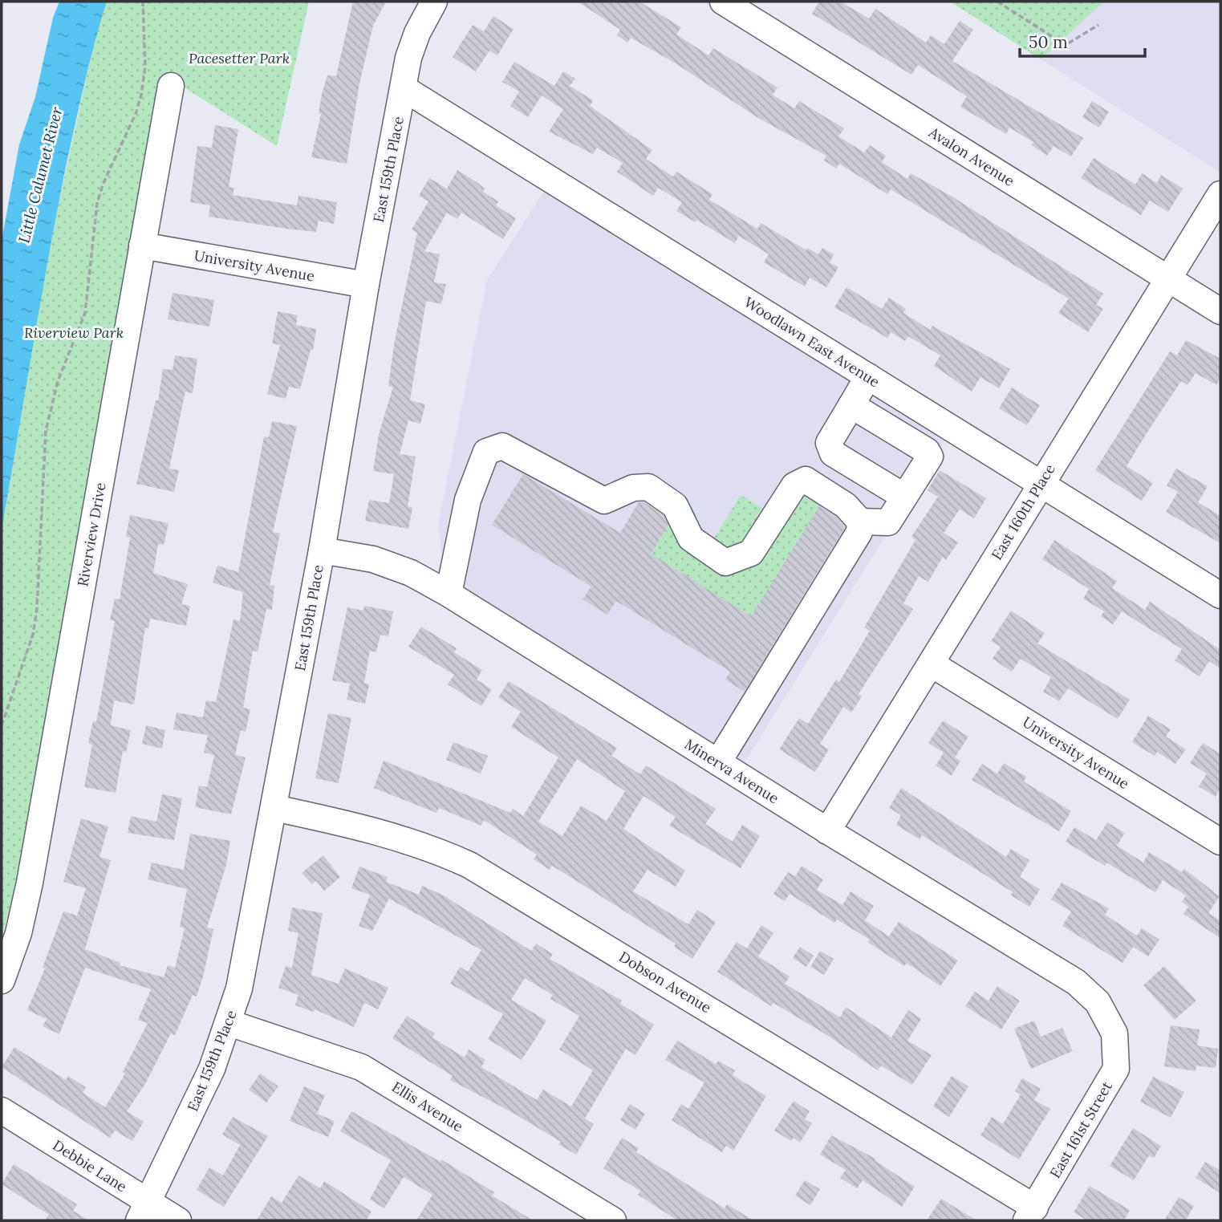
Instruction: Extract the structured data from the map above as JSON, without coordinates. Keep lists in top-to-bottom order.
{
  "streets": {
    "street": [
      "Avalon Avenue",
      "East 159th Place",
      "University Avenue",
      "Woodlawn East Avenue",
      "East 160th Place",
      "Riverview Drive",
      "Minerva Avenue",
      "Dobson Avenue",
      "Ellis Avenue",
      "East 161st Street",
      "Debbie Lane"
    ]
  },
  "crossings": [
    ["Avalon Avenue", "East 160th Place"],
    ["East 159th Place", "University Avenue"],
    ["East 159th Place", "Woodlawn East Avenue"],
    ["East 159th Place", "Minerva Avenue"],
    ["East 159th Place", "Dobson Avenue"],
    ["East 159th Place", "Ellis Avenue"],
    ["East 159th Place", "Debbie Lane"],
    ["University Avenue", "East 160th Place"],
    ["University Avenue", "Riverview Drive"],
    ["Woodlawn East Avenue", "East 160th Place"],
    ["East 160th Place", "Minerva Avenue"],
    ["Minerva Avenue", "East 161st Street"],
    ["Dobson Avenue", "East 161st Street"]
  ],
  "water": ["Little Calumet River"],
  "parks": ["Pacesetter Park", "Riverview Park"],
  "scale_bar": "50 m"
}
